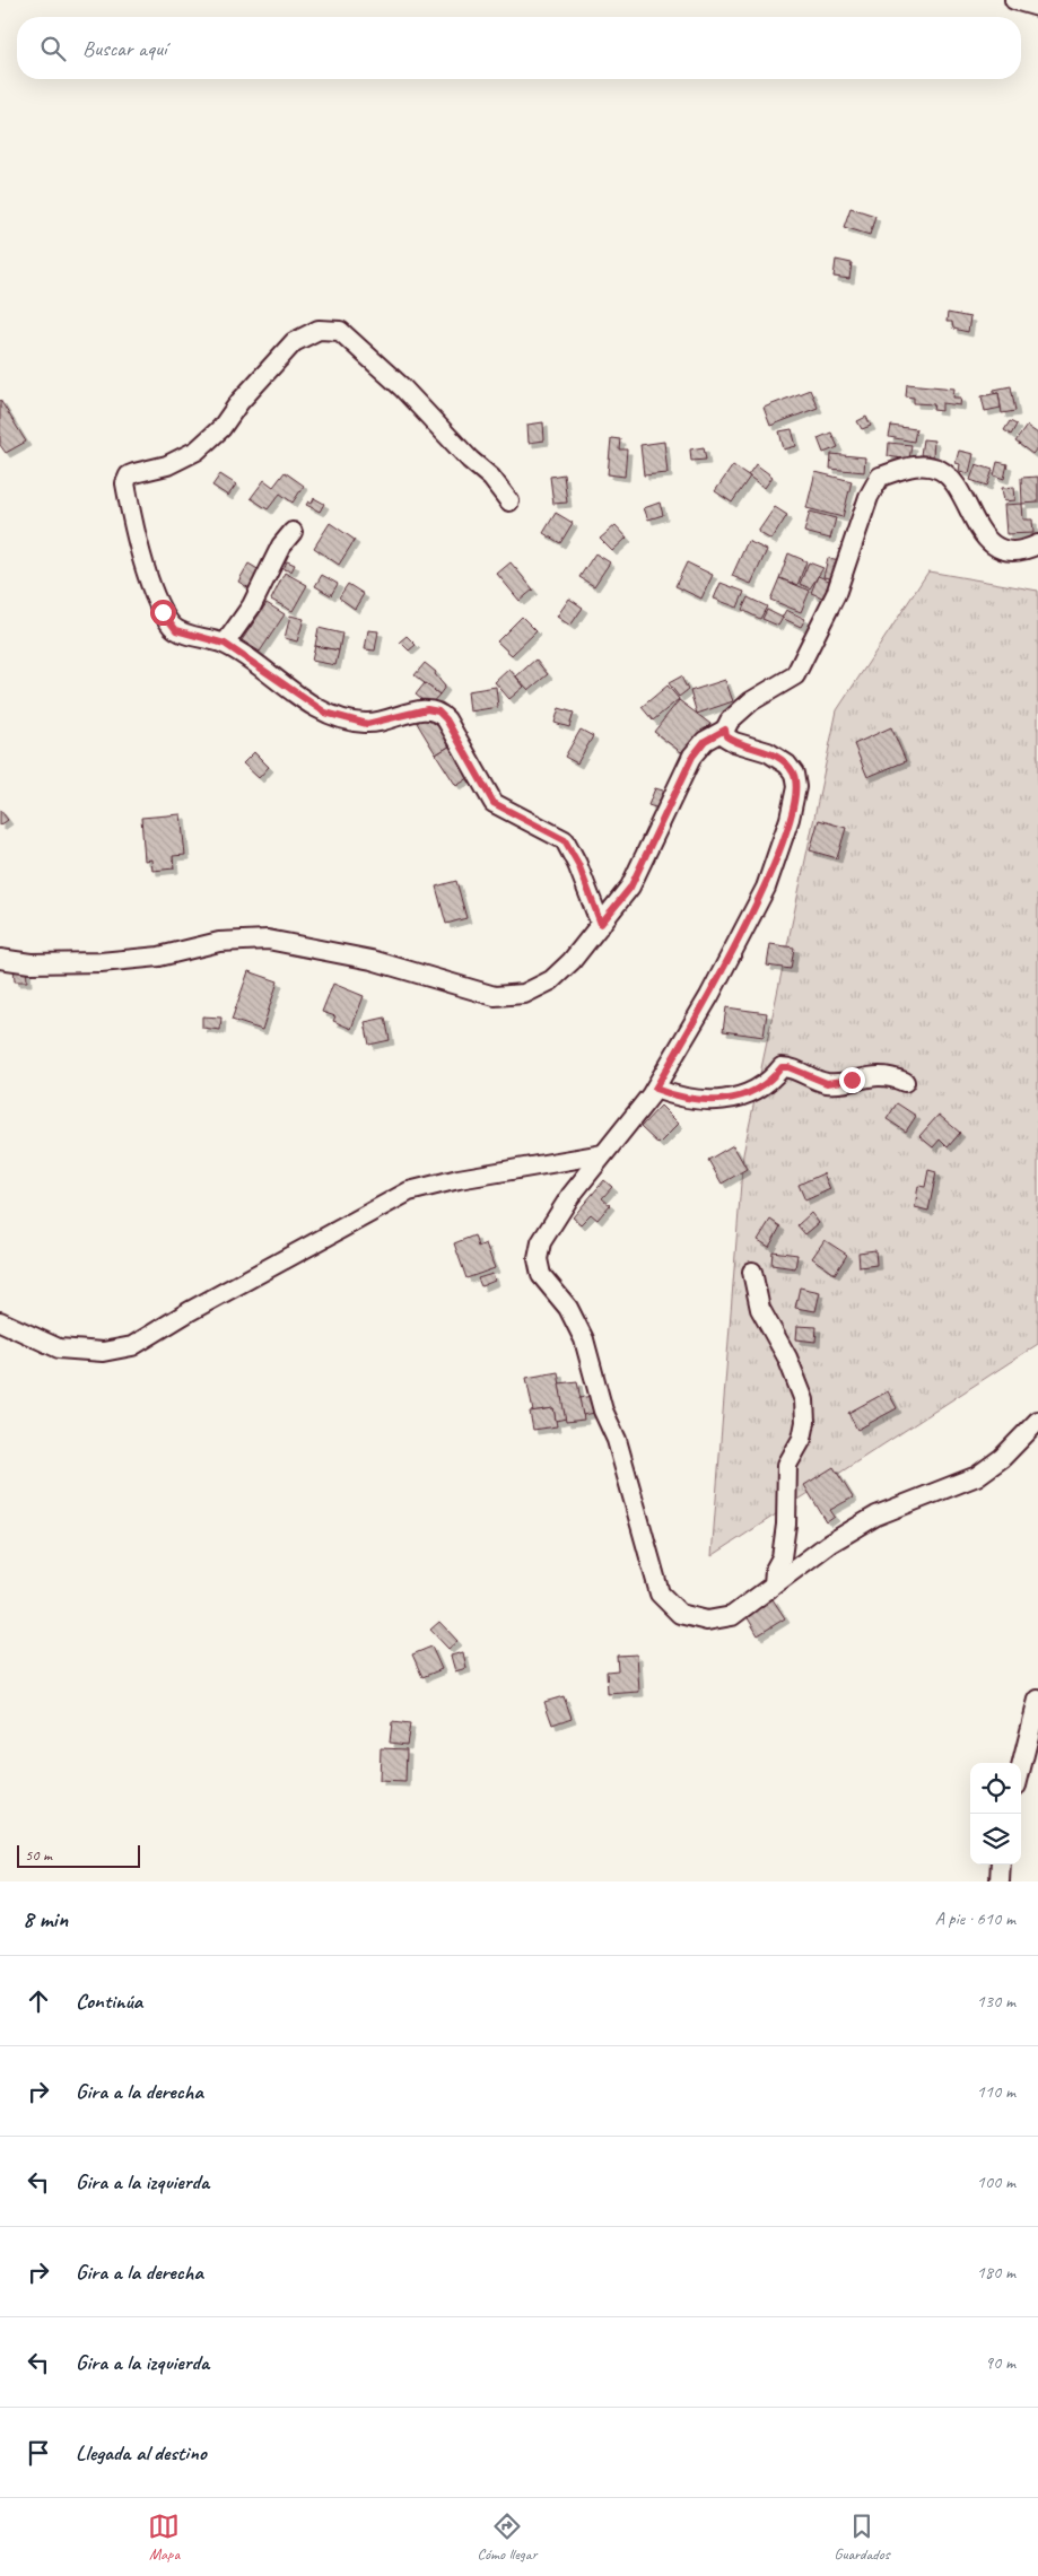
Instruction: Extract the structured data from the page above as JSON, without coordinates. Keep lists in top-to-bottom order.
{
  "scale_bar": "50 m",
  "page": {
    "search": "Buscar aquí",
    "scale": "50 m",
    "heading": ["8 min", "A pie · 610 m"],
    "list": [
      ["Continúa", "130 m"],
      ["Gira a la derecha", "110 m"],
      ["Gira a la izquierda", "100 m"],
      ["Gira a la derecha", "180 m"],
      ["Gira a la izquierda", "90 m"],
      "Llegada al destino"
    ],
    "nav": ["Mapa", "Cómo llegar", "Guardados"]
  }
}
